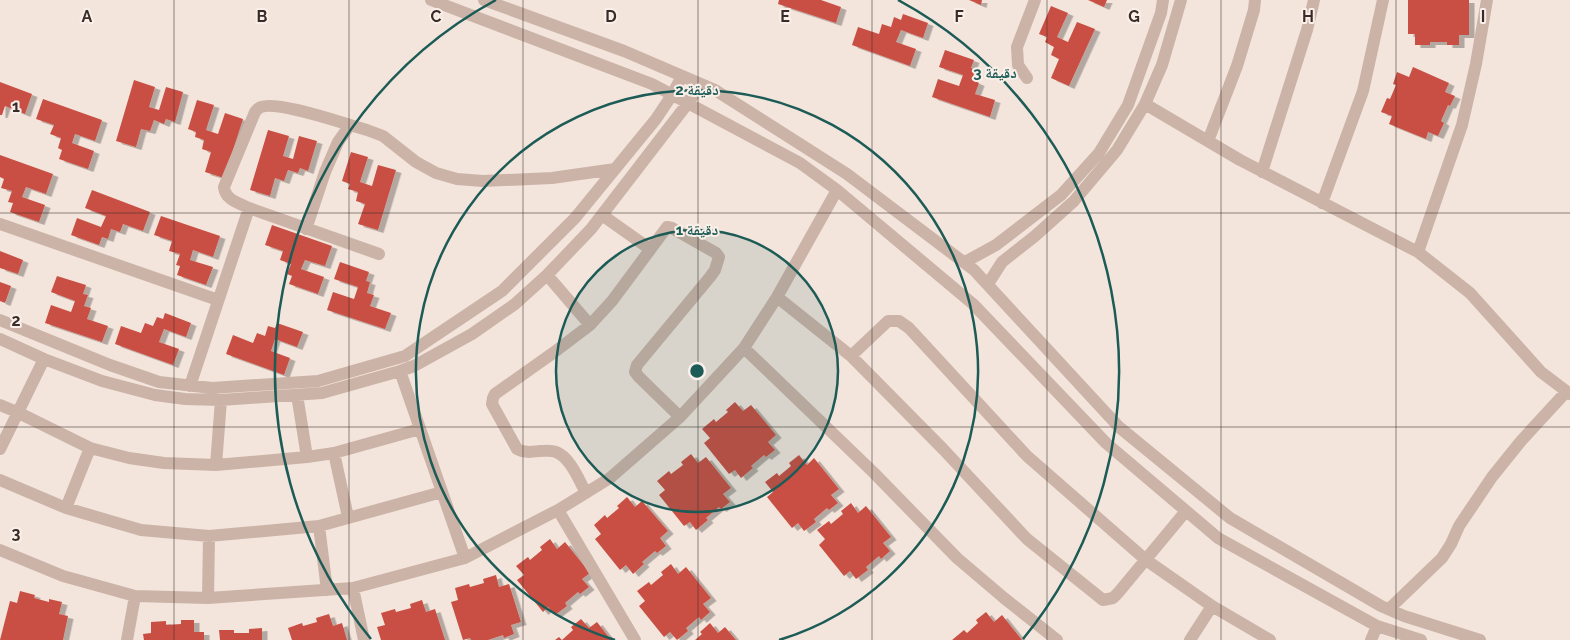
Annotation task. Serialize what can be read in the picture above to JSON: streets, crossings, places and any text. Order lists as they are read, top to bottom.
{
  "grid": {
    "columns": [
      "A",
      "B",
      "C",
      "D",
      "E",
      "F",
      "G",
      "H",
      "I"
    ],
    "rows": ["1", "2", "3"]
  },
  "rings": ["3 دقيقة", "2 دقيقة", "1 دقيقة"]
}
